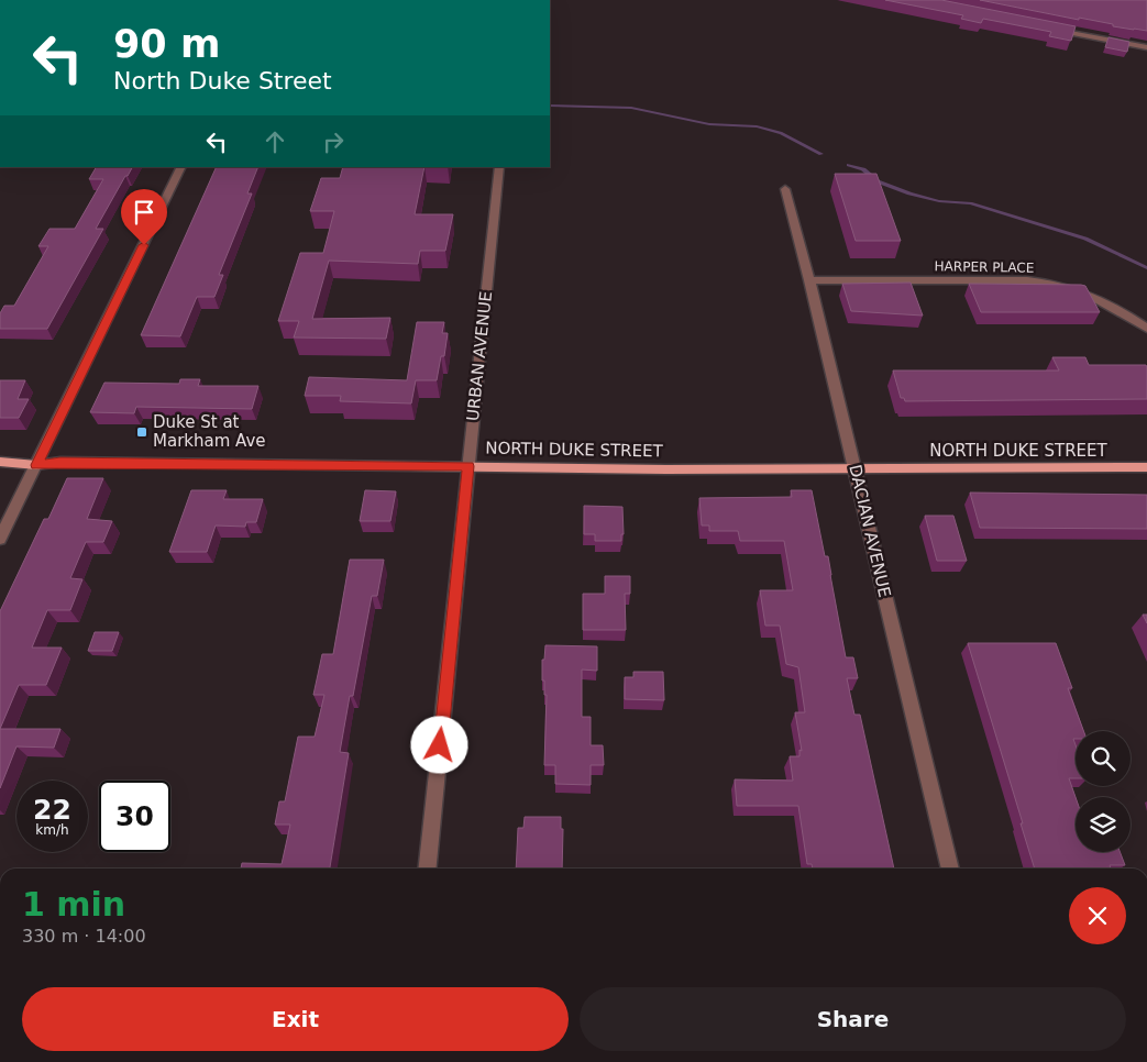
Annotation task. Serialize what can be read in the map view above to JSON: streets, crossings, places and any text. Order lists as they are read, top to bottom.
{
  "streets": {
    "main road": ["NORTH DUKE STREET"],
    "street": ["HARPER PLACE", "URBAN AVENUE", "DACIAN AVENUE"]
  },
  "crossings": [
    ["HARPER PLACE", "DACIAN AVENUE"],
    ["URBAN AVENUE", "NORTH DUKE STREET"],
    ["NORTH DUKE STREET", "DACIAN AVENUE"]
  ],
  "places": {
    "transit": ["Duke St at Markham Ave"]
  },
  "page": {
    "turn": ["90 m", "North Duke Street"],
    "speed": "22 km/h",
    "limit": "30",
    "heading": ["1 min", "330 m · 14:00"],
    "buttons": ["Exit", "Share"]
  }
}
